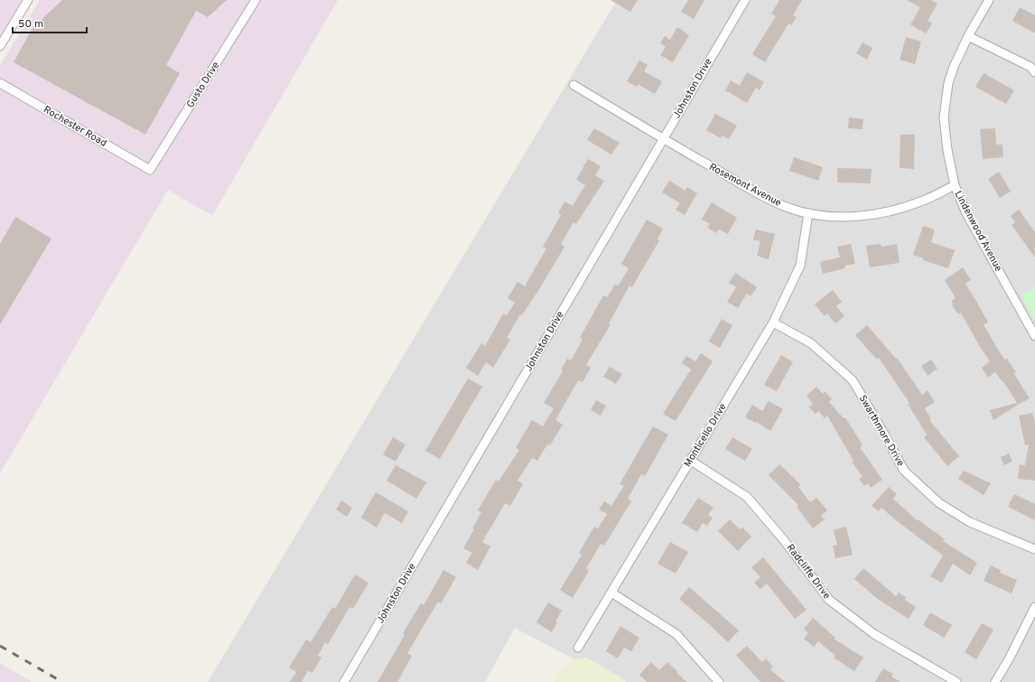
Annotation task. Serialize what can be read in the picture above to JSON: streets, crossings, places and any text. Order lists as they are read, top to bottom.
{
  "streets": {
    "street": [
      "Gusto Drive",
      "Johnston Drive",
      "Rochester Road",
      "Rosemont Avenue",
      "Lindenwood Avenue",
      "Swarthmore Drive",
      "Monticello Drive",
      "Radcliffe Drive"
    ]
  },
  "crossings": [
    ["Gusto Drive", "Rochester Road"],
    ["Johnston Drive", "Rosemont Avenue"],
    ["Rosemont Avenue", "Lindenwood Avenue"],
    ["Rosemont Avenue", "Monticello Drive"],
    ["Swarthmore Drive", "Monticello Drive"],
    ["Monticello Drive", "Radcliffe Drive"]
  ],
  "scale_bar": "50 m"
}
